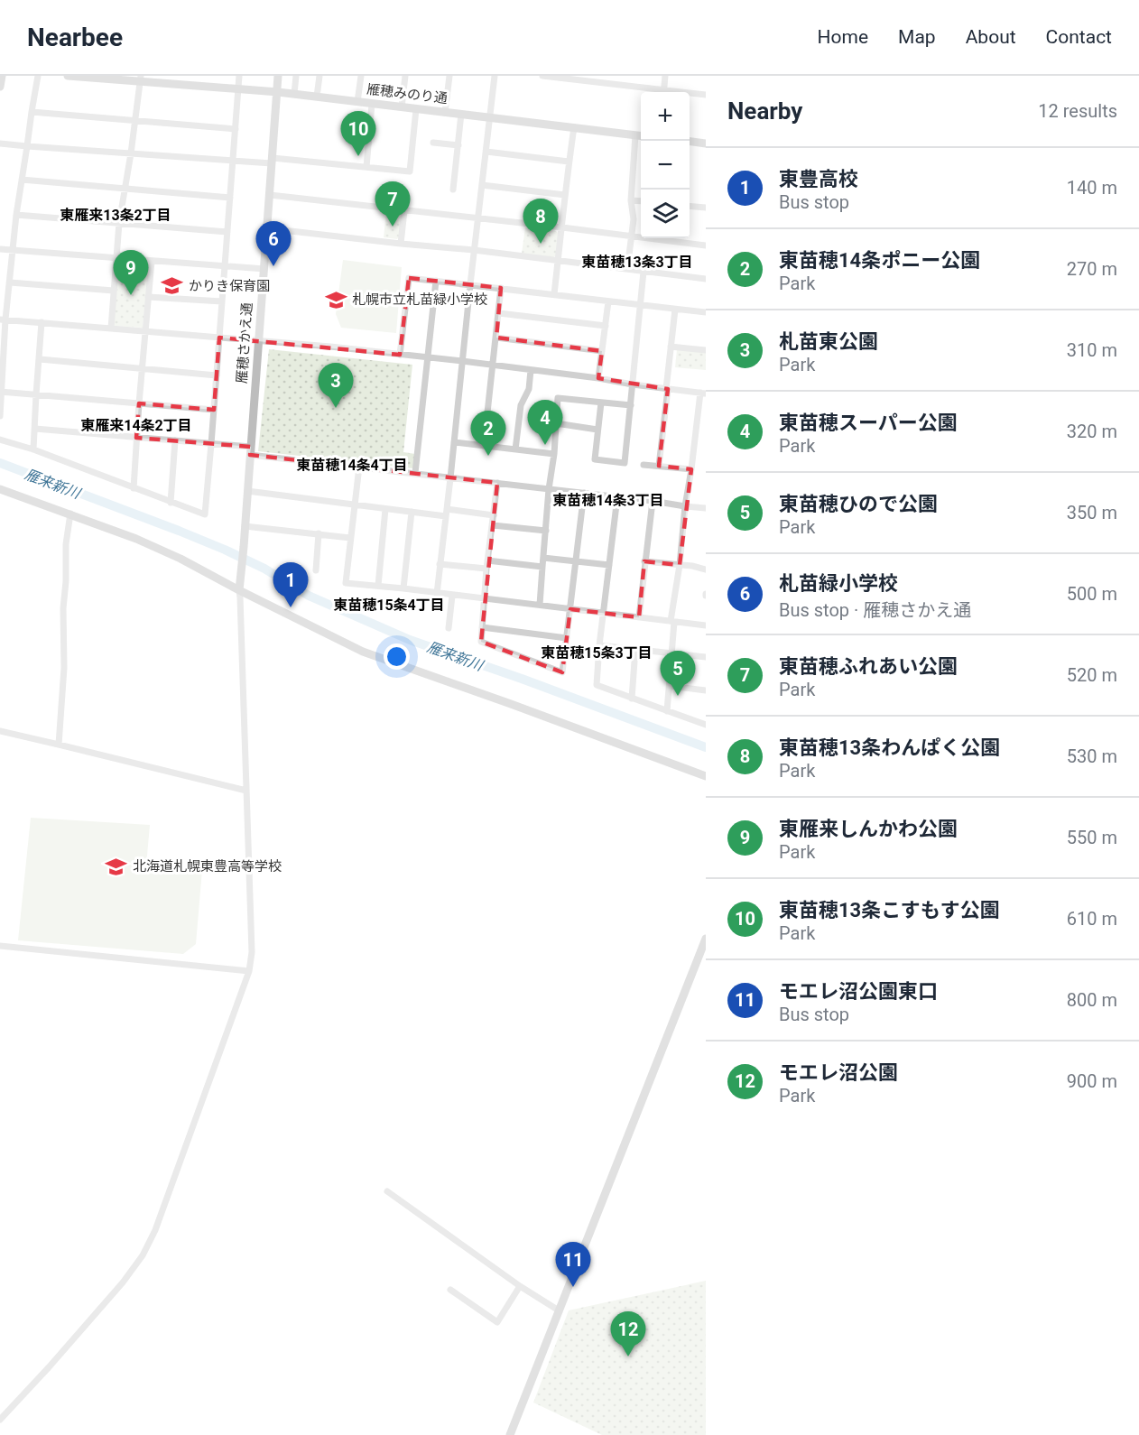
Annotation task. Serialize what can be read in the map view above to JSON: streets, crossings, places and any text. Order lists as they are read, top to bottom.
{
  "streets": {
    "street": ["雁穂みのり通", "雁穂さかえ通"]
  },
  "crossings": [
    ["雁穂みのり通", "雁穂さかえ通"]
  ],
  "districts": [
    "東雁来13条2丁目",
    "東苗穂13条3丁目",
    "東雁来14条2丁目",
    "東苗穂14条4丁目",
    "東苗穂14条3丁目",
    "東苗穂15条4丁目",
    "東苗穂15条3丁目"
  ],
  "water": ["雁来新川"],
  "places": {
    "school or university": ["かりき保育園", "札幌市立札苗緑小学校", "北海道札幌東豊高等学校"]
  },
  "page": {
    "header": "Nearbee",
    "nav": [
      "Home",
      "Map",
      "About",
      "Contact"
    ],
    "heading": ["Nearby", "12 results"],
    "map_buttons": ["+", "−"],
    "pins": [
      "10",
      "7",
      "8",
      "6",
      "9",
      "3",
      "4",
      "2",
      "1",
      "5",
      "11",
      "12"
    ],
    "list": [
      {
        "mark": "1",
        "name": "東豊高校",
        "note": "Bus stop",
        "value": "140 m"
      },
      {
        "mark": "2",
        "name": "東苗穂14条ポニー公園",
        "note": "Park",
        "value": "270 m"
      },
      {
        "mark": "3",
        "name": "札苗東公園",
        "note": "Park",
        "value": "310 m"
      },
      {
        "mark": "4",
        "name": "東苗穂スーパー公園",
        "note": "Park",
        "value": "320 m"
      },
      {
        "mark": "5",
        "name": "東苗穂ひので公園",
        "note": "Park",
        "value": "350 m"
      },
      {
        "mark": "6",
        "name": "札苗緑小学校",
        "note": "Bus stop · 雁穂さかえ通",
        "value": "500 m"
      },
      {
        "mark": "7",
        "name": "東苗穂ふれあい公園",
        "note": "Park",
        "value": "520 m"
      },
      {
        "mark": "8",
        "name": "東苗穂13条わんぱく公園",
        "note": "Park",
        "value": "530 m"
      },
      {
        "mark": "9",
        "name": "東雁来しんかわ公園",
        "note": "Park",
        "value": "550 m"
      },
      {
        "mark": "10",
        "name": "東苗穂13条こすもす公園",
        "note": "Park",
        "value": "610 m"
      },
      {
        "mark": "11",
        "name": "モエレ沼公園東口",
        "note": "Bus stop",
        "value": "800 m"
      },
      {
        "mark": "12",
        "name": "モエレ沼公園",
        "note": "Park",
        "value": "900 m"
      }
    ]
  }
}
